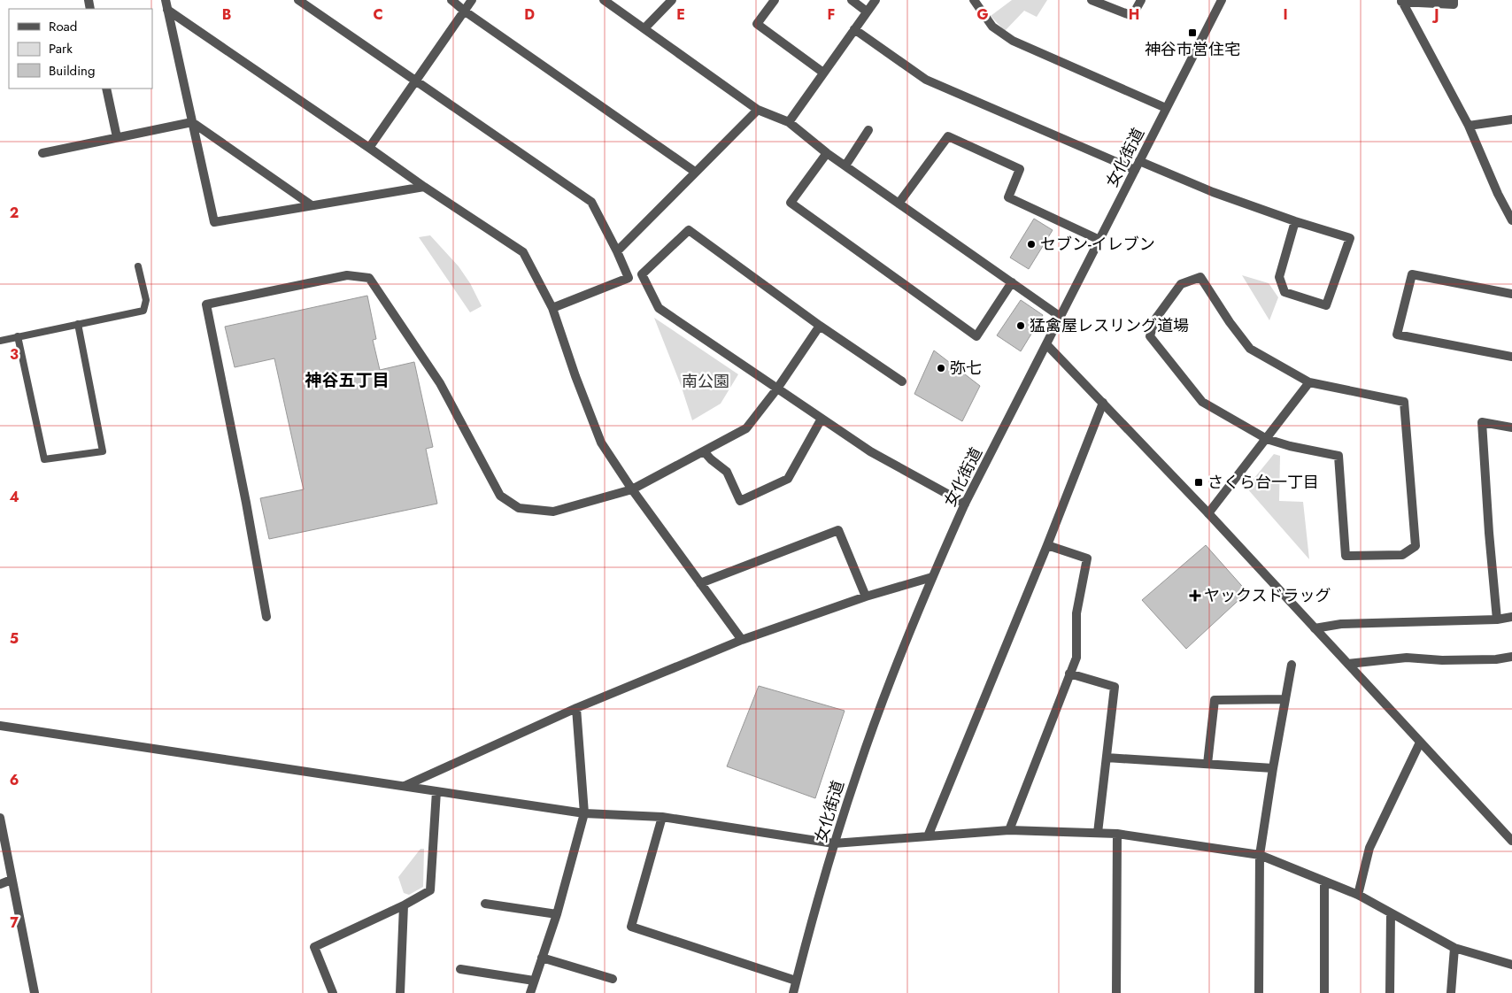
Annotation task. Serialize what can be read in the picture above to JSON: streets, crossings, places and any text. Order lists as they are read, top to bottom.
{
  "streets": {
    "street": ["女化街道"]
  },
  "districts": ["神谷五丁目"],
  "parks": ["南公園"],
  "places": {
    "transit": ["神谷市営住宅", "さくら台一丁目"],
    "other": ["セブン-イレブン", "猛禽屋レスリング道場", "弥七"],
    "health": ["ヤックスドラッグ"]
  },
  "legend": ["Road", "Park", "Building"],
  "grid": {
    "columns": [
      "B",
      "C",
      "D",
      "E",
      "F",
      "G",
      "H",
      "I",
      "J"
    ],
    "rows": [
      "2",
      "3",
      "4",
      "5",
      "6",
      "7"
    ]
  }
}
